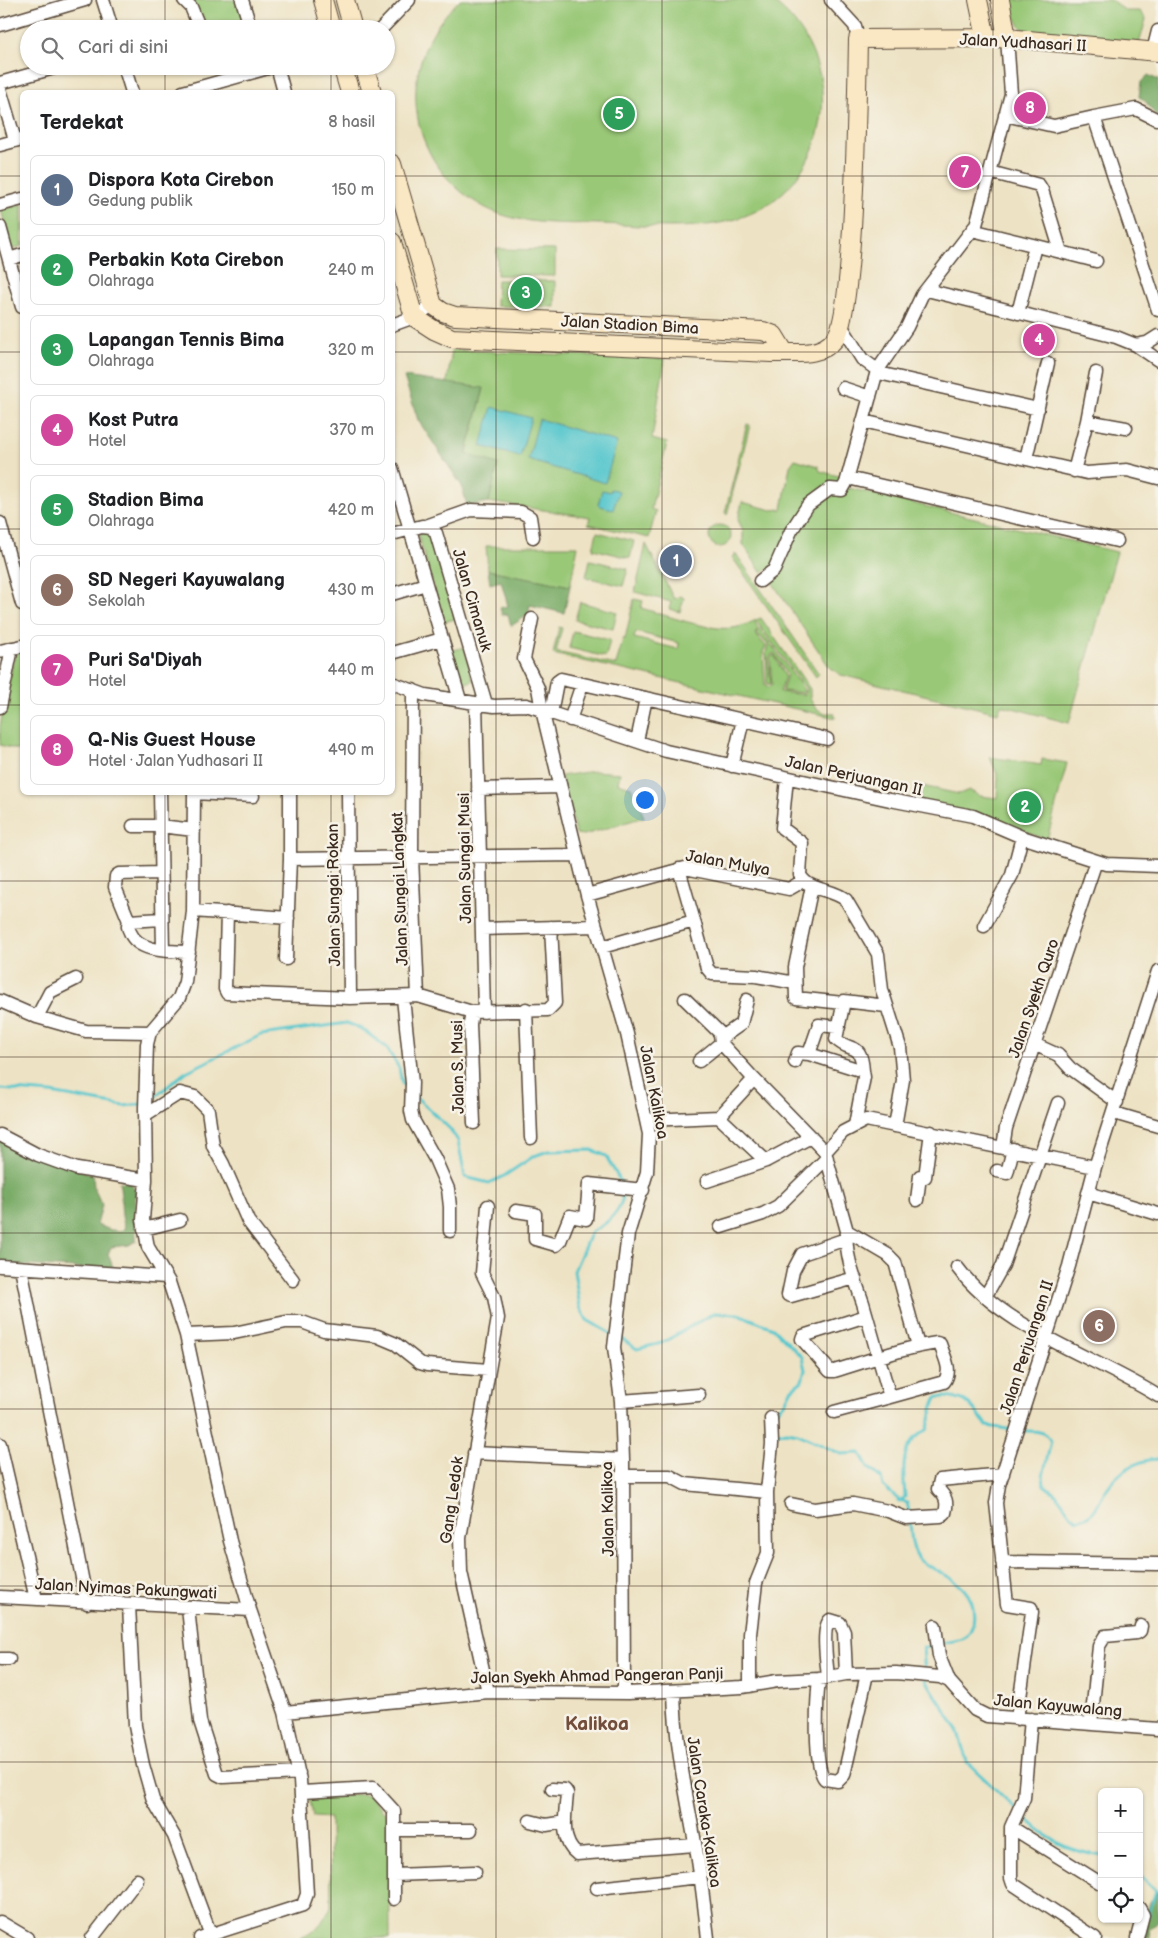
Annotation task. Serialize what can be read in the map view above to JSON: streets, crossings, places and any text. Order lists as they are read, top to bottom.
{
  "streets": {
    "street": [
      "Jalan Yudhasari II",
      "Jalan Stadion Bima",
      "Jalan Cimanuk",
      "Jalan Perjuangan II",
      "Jalan Sungai Musi",
      "Jalan Mulya",
      "Jalan Sungai Langkat",
      "Jalan Sungai Rokan",
      "Jalan Syekh Quro",
      "Jalan S. Musi",
      "Jalan Kalikoa",
      "Gang Ledok",
      "Jalan Nyimas Pakungwati",
      "Jalan Syekh Ahmad Pangeran Panji",
      "Jalan Kayuwalang",
      "Jalan Caraka-Kalikoa"
    ]
  },
  "crossings": [
    ["Jalan Cimanuk", "Jalan Sungai Musi"],
    ["Jalan Perjuangan II", "Jalan Syekh Quro"],
    ["Jalan Perjuangan II", "Jalan Kalikoa"],
    ["Jalan Perjuangan II", "Jalan Kayuwalang"],
    ["Jalan Sungai Musi", "Jalan S. Musi"],
    ["Jalan Mulya", "Jalan Kalikoa"],
    ["Jalan Kalikoa", "Jalan Syekh Ahmad Pangeran Panji"],
    ["Gang Ledok", "Jalan Syekh Ahmad Pangeran Panji"],
    ["Jalan Syekh Ahmad Pangeran Panji", "Jalan Kayuwalang"],
    ["Jalan Syekh Ahmad Pangeran Panji", "Jalan Caraka-Kalikoa"]
  ],
  "districts": ["Kalikoa"],
  "page": {
    "search": "Cari di sini",
    "pins": [
      "8",
      "5",
      "7",
      "3",
      "4",
      "1",
      "2",
      "6"
    ],
    "heading": ["Terdekat", "8 hasil"],
    "list": [
      {
        "mark": "1",
        "name": "Dispora Kota Cirebon",
        "note": "Gedung publik",
        "value": "150 m"
      },
      {
        "mark": "2",
        "name": "Perbakin Kota Cirebon",
        "note": "Olahraga",
        "value": "240 m"
      },
      {
        "mark": "3",
        "name": "Lapangan Tennis Bima",
        "note": "Olahraga",
        "value": "320 m"
      },
      {
        "mark": "4",
        "name": "Kost Putra",
        "note": "Hotel",
        "value": "370 m"
      },
      {
        "mark": "5",
        "name": "Stadion Bima",
        "note": "Olahraga",
        "value": "420 m"
      },
      {
        "mark": "6",
        "name": "SD Negeri Kayuwalang",
        "note": "Sekolah",
        "value": "430 m"
      },
      {
        "mark": "7",
        "name": "Puri Sa'Diyah",
        "note": "Hotel",
        "value": "440 m"
      },
      {
        "mark": "8",
        "name": "Q-Nis Guest House",
        "note": "Hotel · Jalan Yudhasari II",
        "value": "490 m"
      }
    ],
    "map_buttons": ["+", "−"]
  }
}
